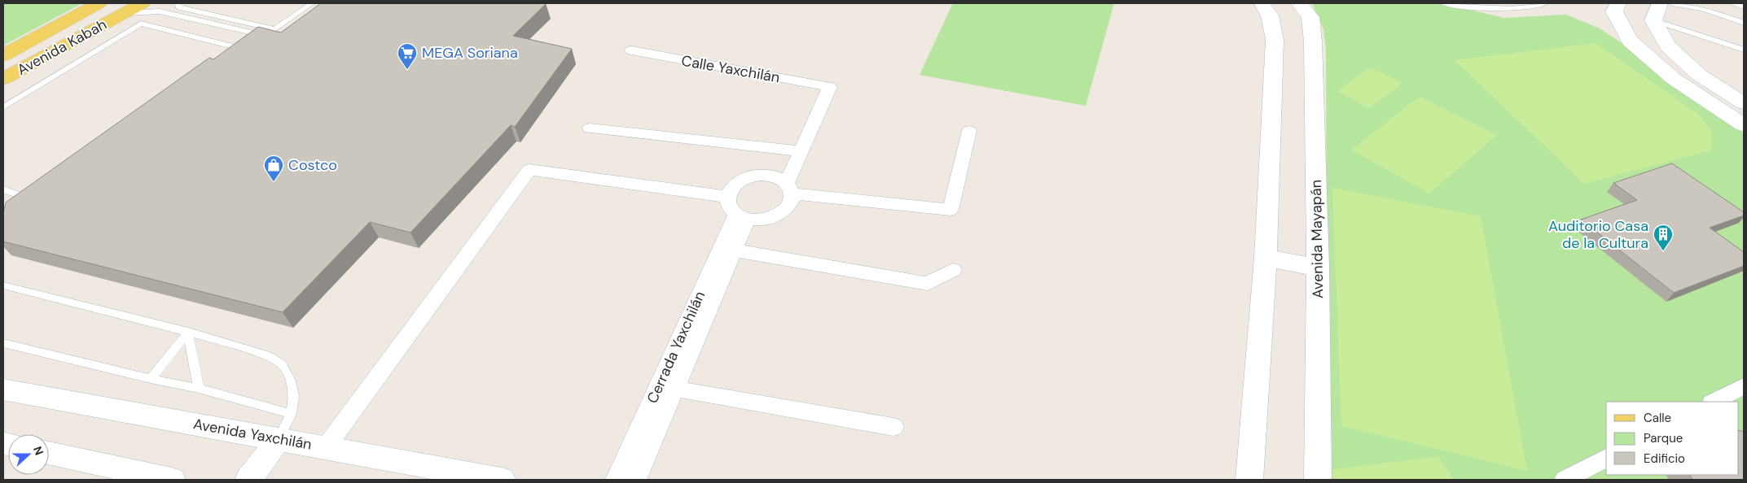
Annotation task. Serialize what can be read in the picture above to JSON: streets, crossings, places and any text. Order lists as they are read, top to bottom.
{
  "streets": {
    "main road": ["Avenida Kabah"],
    "street": [
      "Calle Yaxchilán",
      "Avenida Mayapán",
      "Cerrada Yaxchilán",
      "Avenida Yaxchilán"
    ]
  },
  "places": {
    "supermarket": ["MEGA Soriana"],
    "shop": ["Costco"],
    "building": ["Auditorio Casa de la Cultura"]
  },
  "legend": ["Calle", "Parque", "Edificio"],
  "north": "right"
}
